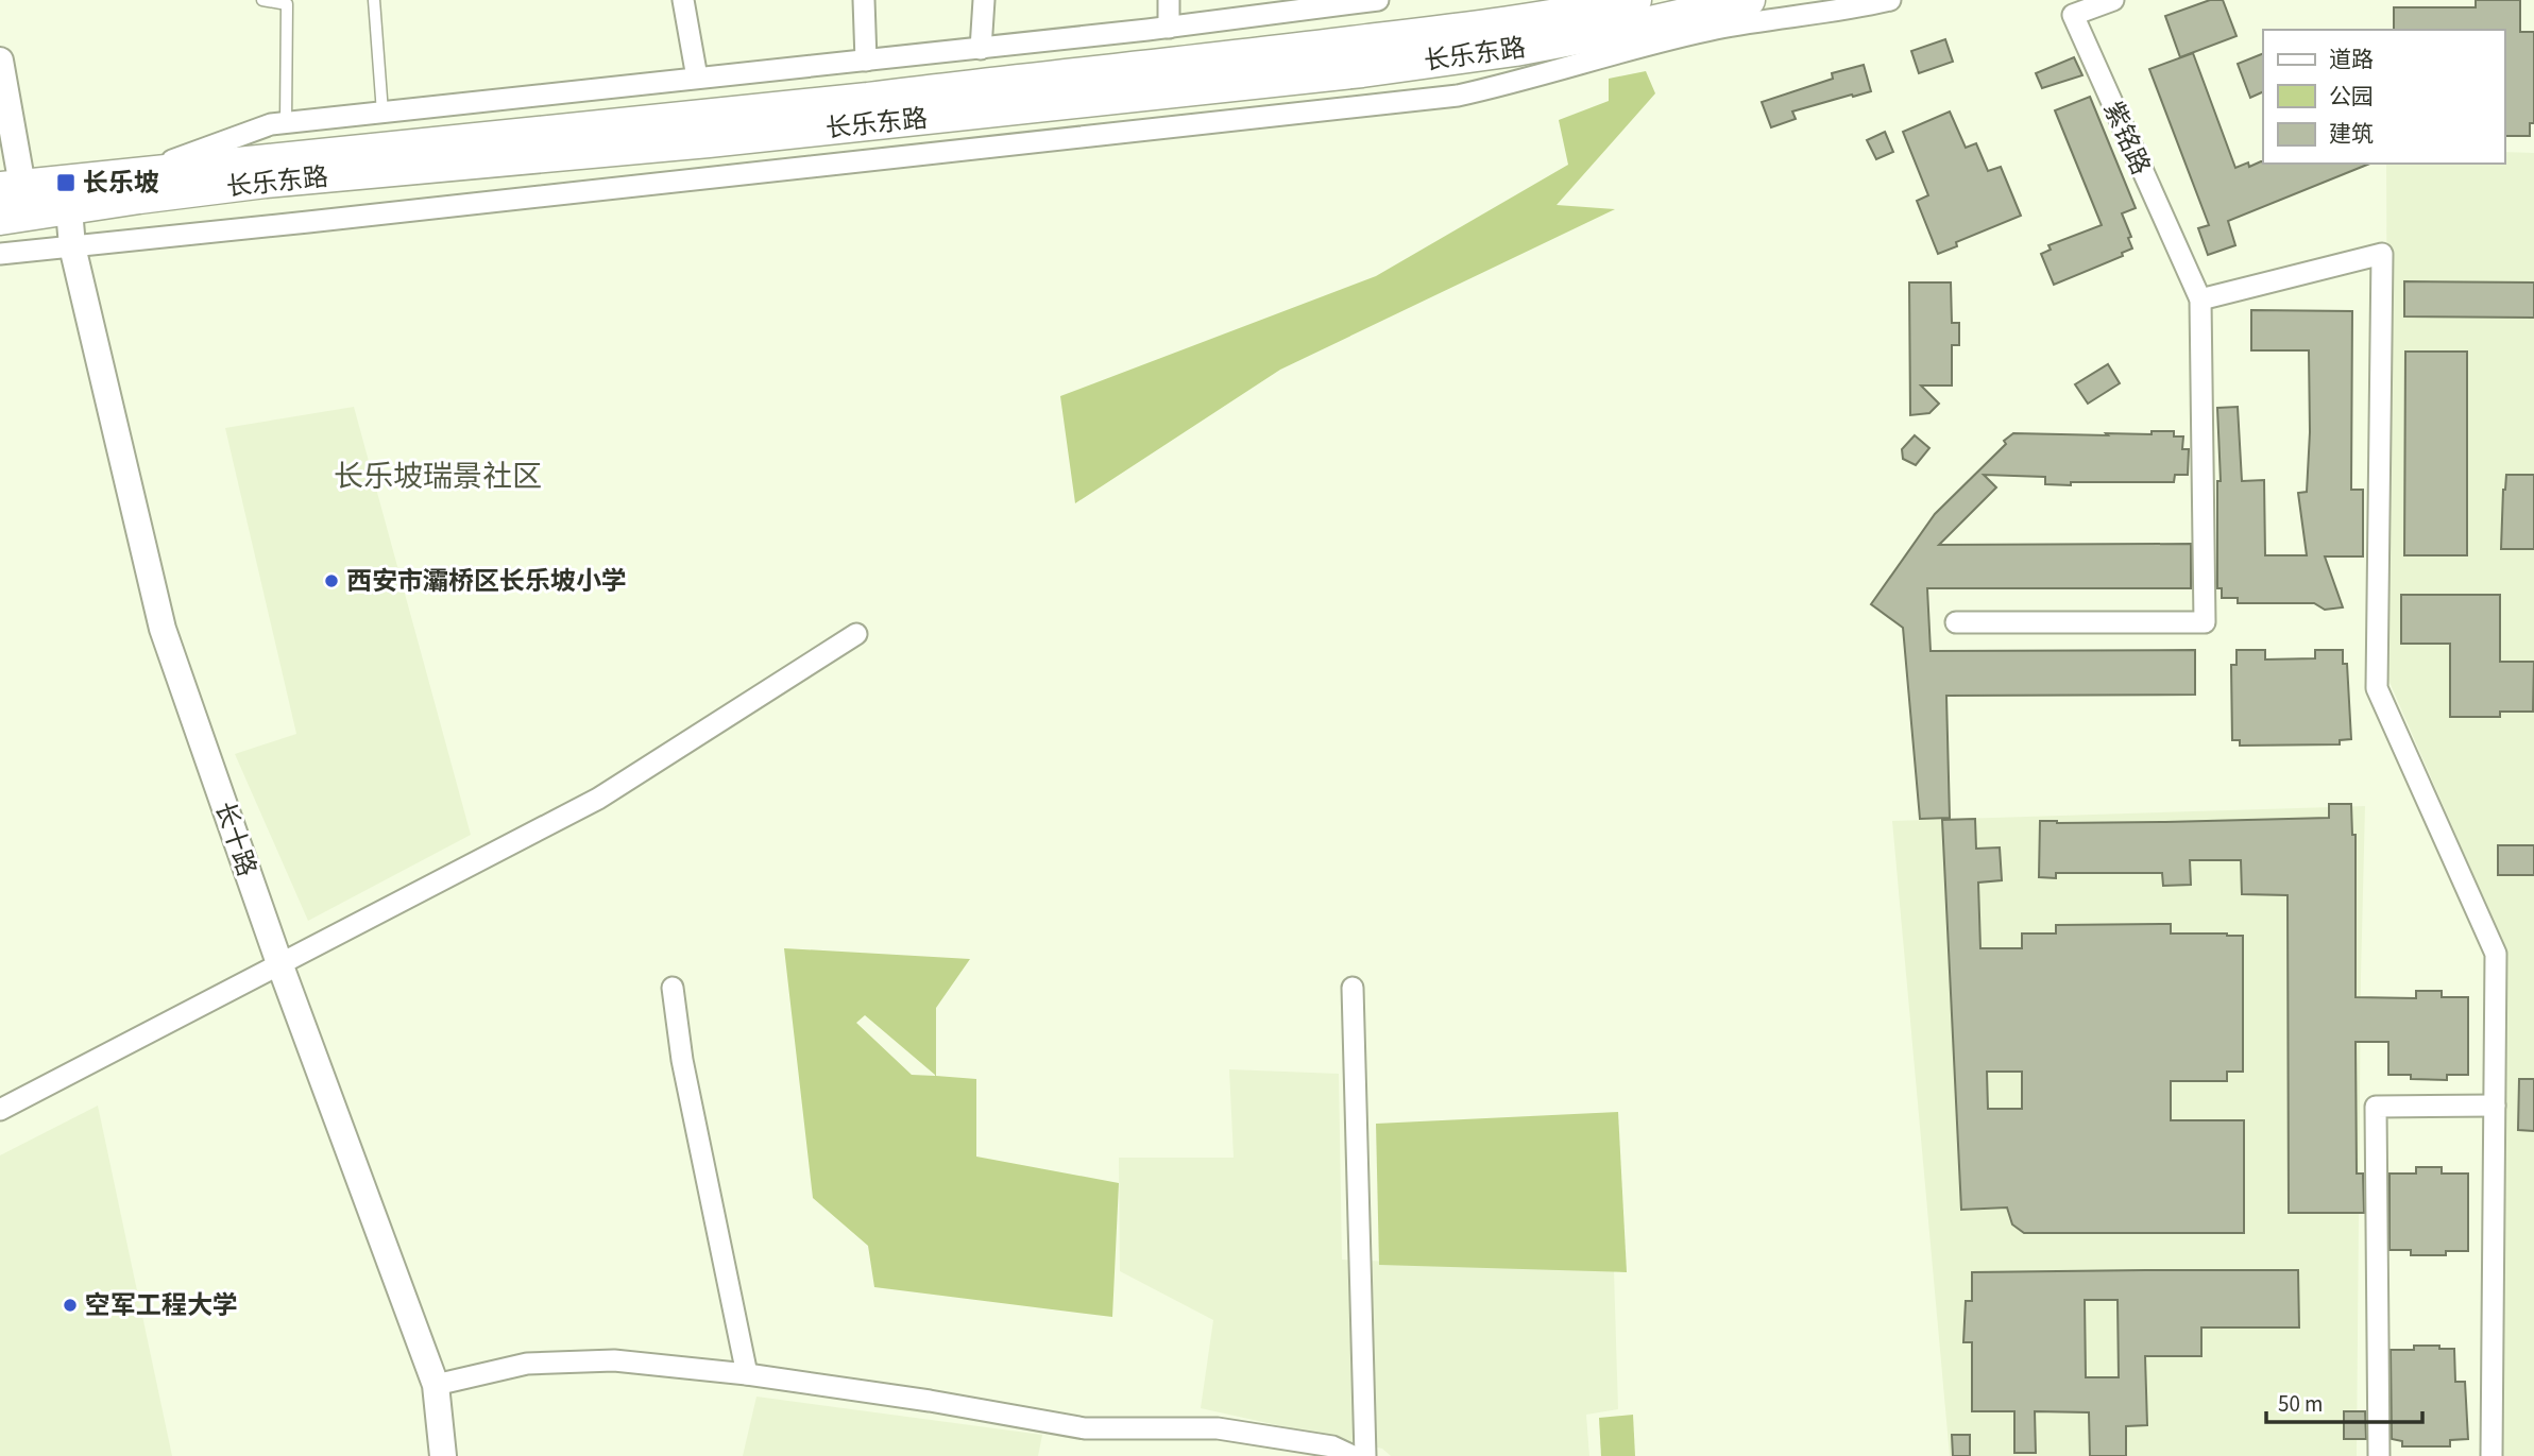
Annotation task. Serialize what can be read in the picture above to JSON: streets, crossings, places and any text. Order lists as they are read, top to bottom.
{
  "streets": {
    "main road": ["长乐东路"],
    "street": ["紫铭路", "长十路"]
  },
  "crossings": [
    ["长乐东路", "长十路"]
  ],
  "districts": ["长乐坡瑞景社区"],
  "places": {
    "transit": ["长乐坡"],
    "other": ["西安市灞桥区长乐坡小学", "空军工程大学"]
  },
  "legend": ["道路", "公园", "建筑"],
  "scale_bar": "50 m"
}
